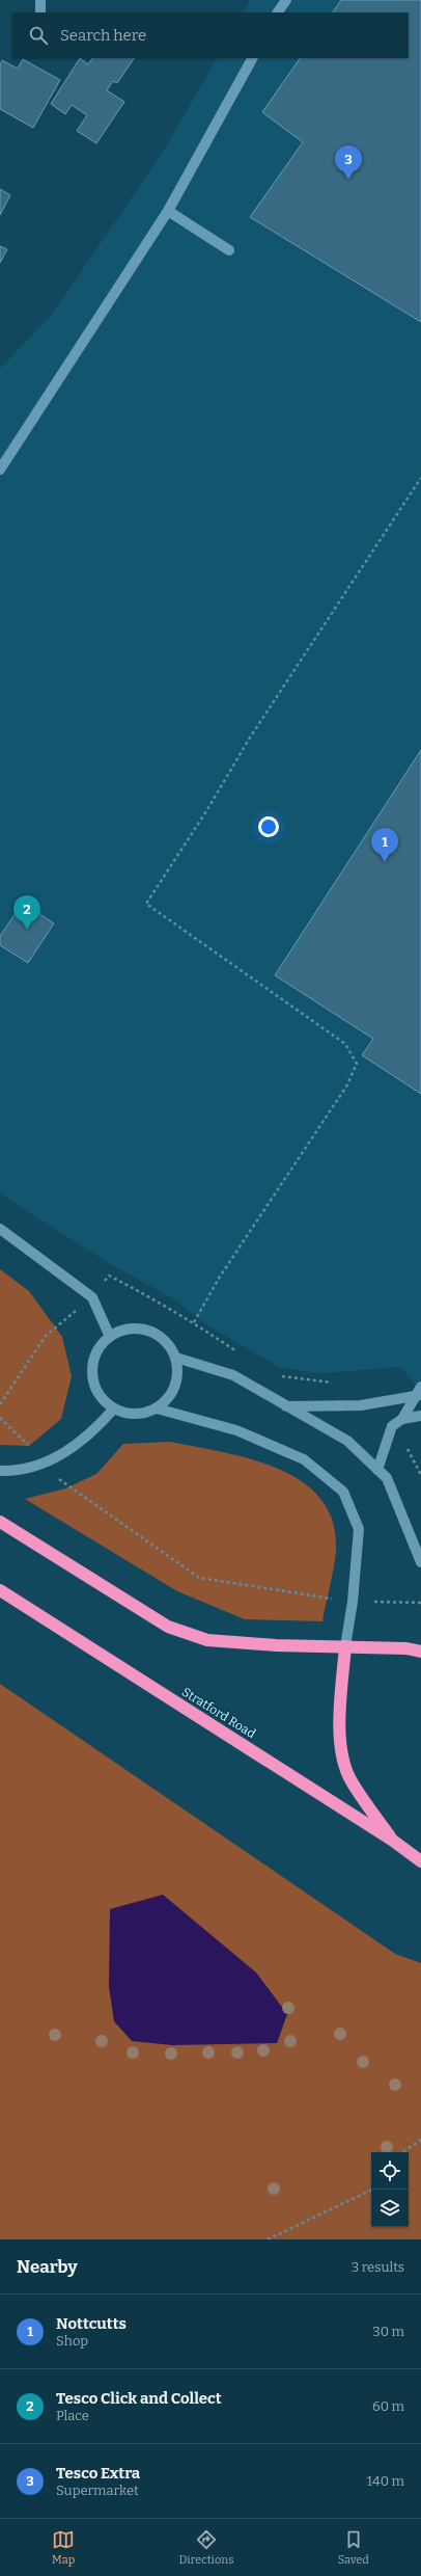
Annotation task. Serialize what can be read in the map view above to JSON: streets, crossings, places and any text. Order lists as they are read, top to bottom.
{
  "streets": {
    "highway": ["Stratford Road"]
  },
  "page": {
    "search": "Search here",
    "pins": ["3", "1", "2"],
    "heading": ["Nearby", "3 results"],
    "list": [
      {
        "mark": "1",
        "name": "Nottcutts",
        "note": "Shop",
        "value": "30 m"
      },
      {
        "mark": "2",
        "name": "Tesco Click and Collect",
        "note": "Place",
        "value": "60 m"
      },
      {
        "mark": "3",
        "name": "Tesco Extra",
        "note": "Supermarket",
        "value": "140 m"
      }
    ],
    "nav": ["Map", "Directions", "Saved"]
  }
}
